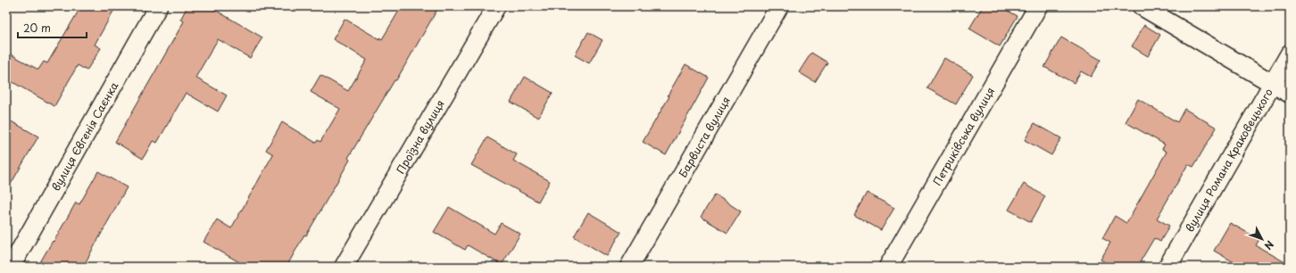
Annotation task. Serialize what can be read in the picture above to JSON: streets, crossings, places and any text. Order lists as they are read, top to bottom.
{
  "streets": {
    "street": [
      "вулиця Євгенія Саєнка",
      "Проїзна вулиця",
      "Барвиста вулиця",
      "Петриківська вулиця",
      "вулиця Романа Краковецького"
    ]
  },
  "scale_bar": "20 m",
  "north": "bottom right"
}
